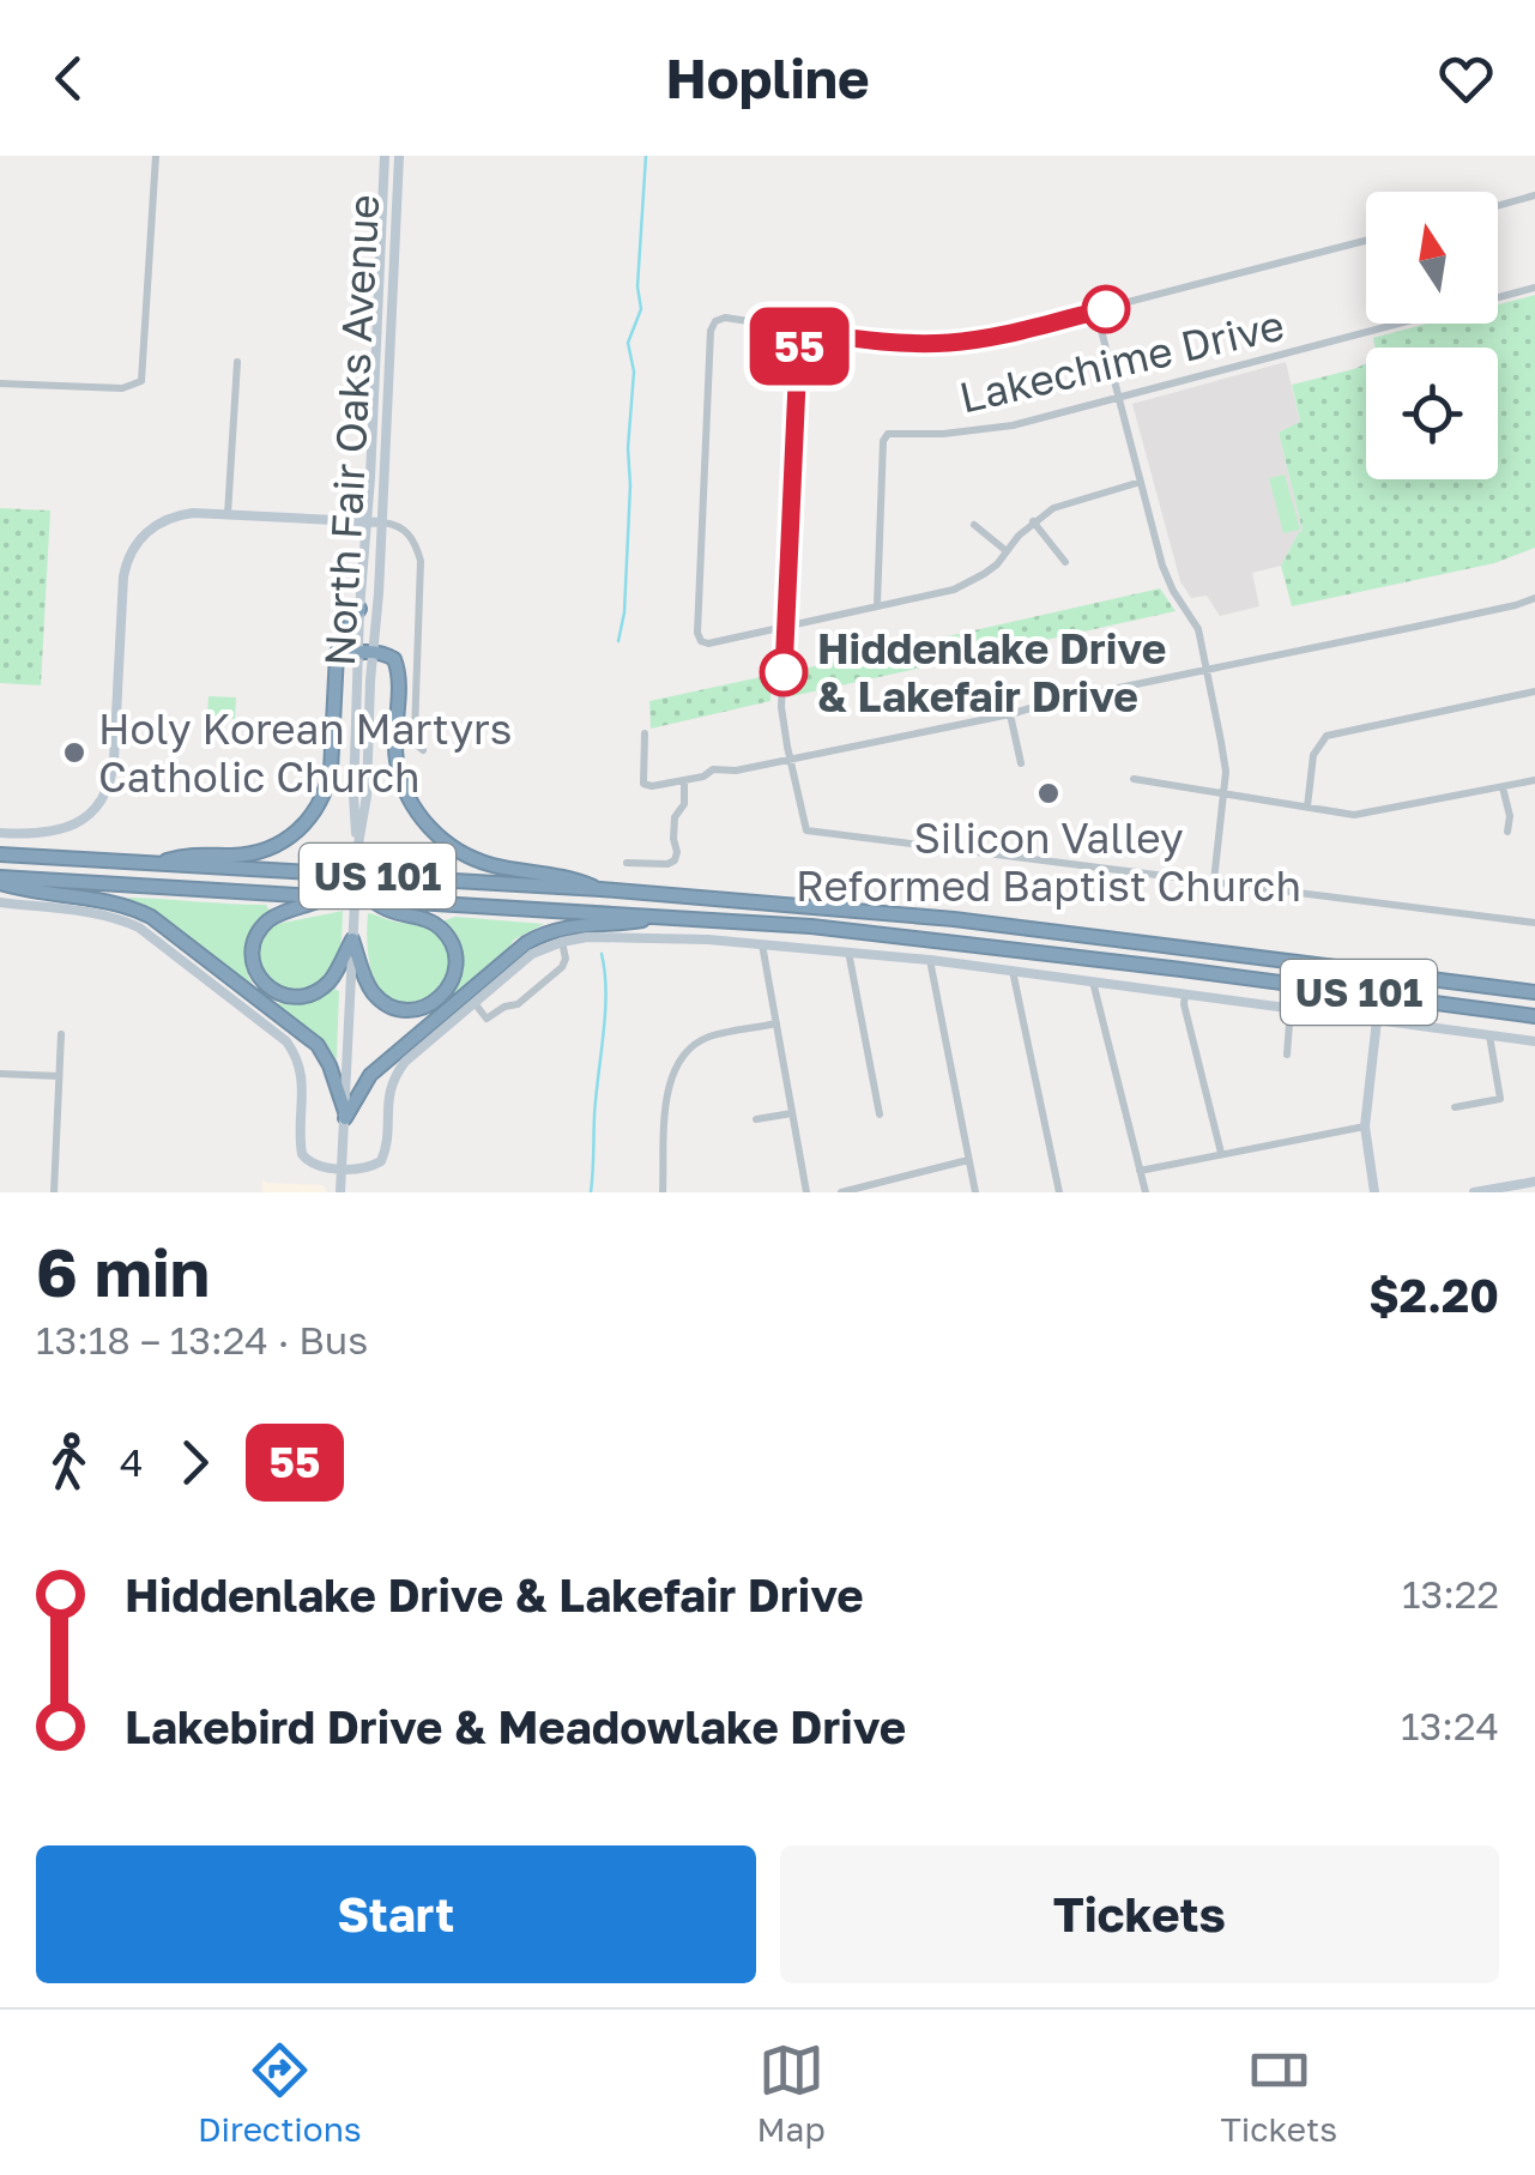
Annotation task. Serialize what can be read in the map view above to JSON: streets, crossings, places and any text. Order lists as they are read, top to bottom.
{
  "streets": {
    "highway": ["US 101"],
    "street": ["Lakechime Drive", "North Fair Oaks Avenue"]
  },
  "places": ["Hiddenlake Drive & Lakefair Drive", "Holy Korean Martyrs Catholic Church", "Silicon Valley Reformed Baptist Church"],
  "lines": ["bus line 55"],
  "north": "top",
  "page": {
    "header": "Hopline",
    "on_map": "55",
    "heading": ["6 min", "13:18 – 13:24 · Bus", "$2.20"],
    "legs": ["4", "55"],
    "list": [
      {
        "name": "Hiddenlake Drive & Lakefair Drive",
        "value": "13:22"
      },
      {
        "name": "Lakebird Drive & Meadowlake Drive",
        "value": "13:24"
      }
    ],
    "buttons": ["Start", "Tickets"],
    "tabs": ["Directions", "Map", "Tickets"]
  }
}
